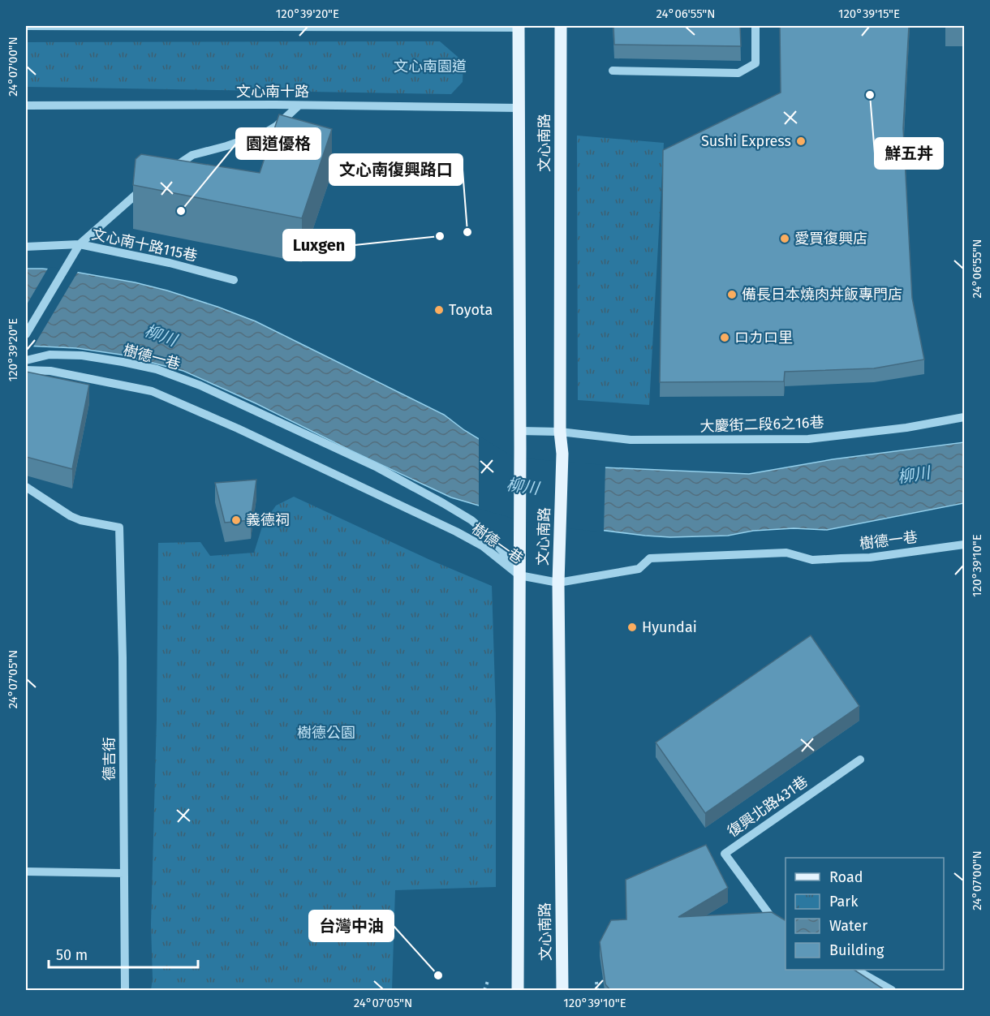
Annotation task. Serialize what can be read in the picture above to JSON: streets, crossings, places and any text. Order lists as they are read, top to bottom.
{
  "streets": {
    "main road": ["文心南路"],
    "street": [
      "文心南十路",
      "文心南十路115巷",
      "樹德一巷",
      "大慶街二段6之16巷",
      "德吉街",
      "復興北路431巷"
    ]
  },
  "crossings": [
    ["文心南十路", "文心南路"],
    ["文心南路", "樹德一巷"],
    ["文心南路", "大慶街二段6之16巷"]
  ],
  "water": ["柳川"],
  "parks": ["文心南園道", "樹德公園"],
  "places": [
    "鮮五丼",
    "Sushi Express",
    "園道優格",
    "文心南復興路口",
    "Luxgen",
    "愛買復興店",
    "備長日本燒肉丼飯專門店",
    "Toyota",
    "ロカロ里",
    "義德祠",
    "Hyundai",
    "台灣中油"
  ],
  "legend": [
    "Road",
    "Park",
    "Water",
    "Building"
  ],
  "scale_bar": "50 m",
  "coordinates": [
    "120°39'20\"E",
    "24°06'55\"N",
    "120°39'15\"E",
    "24°07'00\"N",
    "120°39'10\"E",
    "24°07'05\"N"
  ]
}
